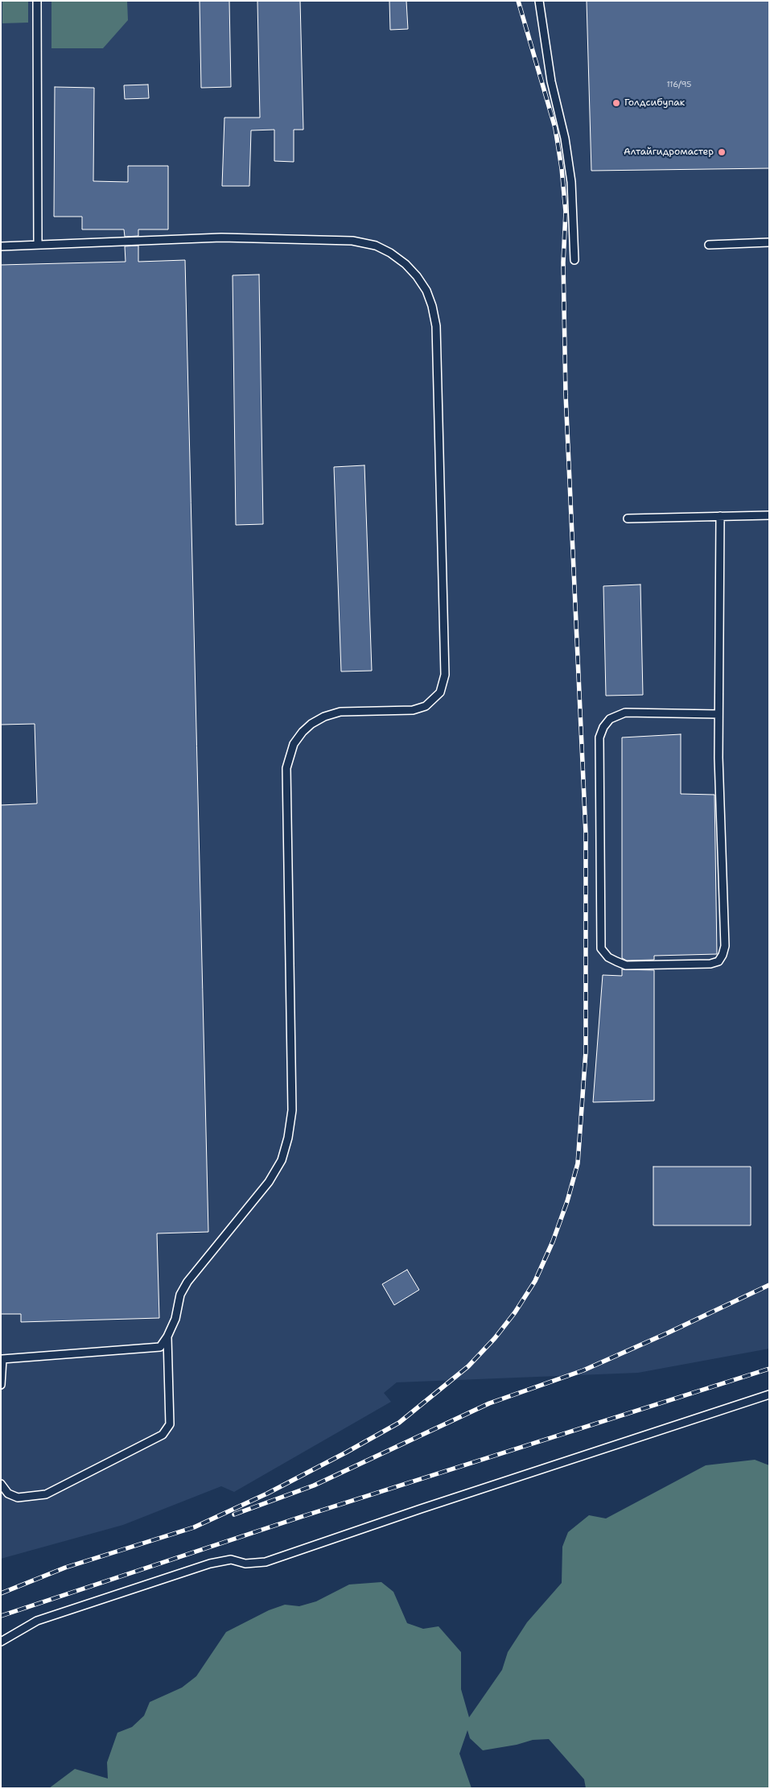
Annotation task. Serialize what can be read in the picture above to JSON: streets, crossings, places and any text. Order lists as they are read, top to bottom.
{
  "places": ["Голдcибупак", "Алтайгидромастер"],
  "house_numbers": ["116/95"]
}
